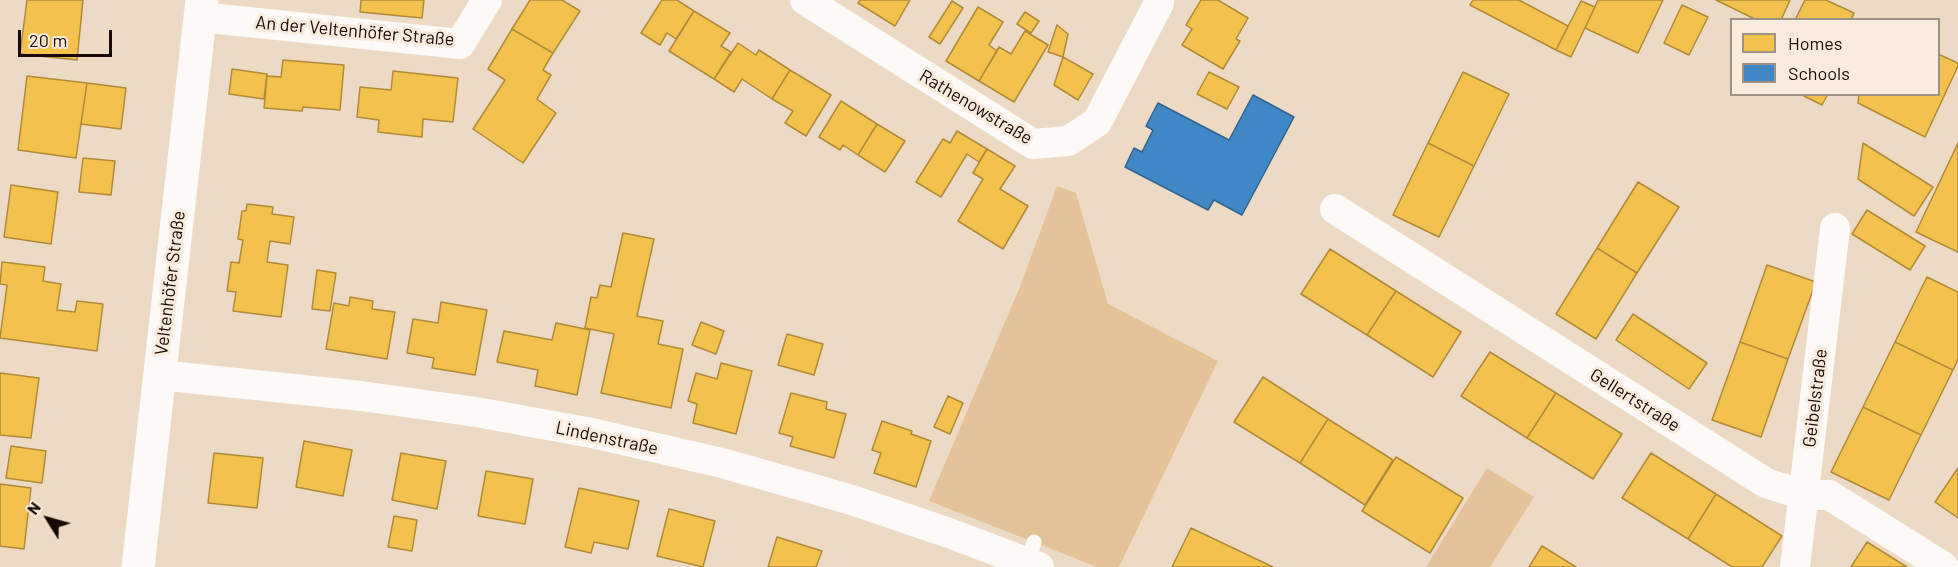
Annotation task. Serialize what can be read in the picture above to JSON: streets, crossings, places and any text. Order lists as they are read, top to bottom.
{
  "streets": {
    "street": [
      "An der Veltenhöfer Straße",
      "Rathenowstraße",
      "Veltenhöfer Straße",
      "Geibelstraße",
      "Gellertstraße",
      "Lindenstraße"
    ]
  },
  "crossings": [
    ["An der Veltenhöfer Straße", "Veltenhöfer Straße"],
    ["Veltenhöfer Straße", "Lindenstraße"],
    ["Geibelstraße", "Gellertstraße"]
  ],
  "legend": ["Homes", "Schools"],
  "scale_bar": "20 m",
  "north": "top left"
}
